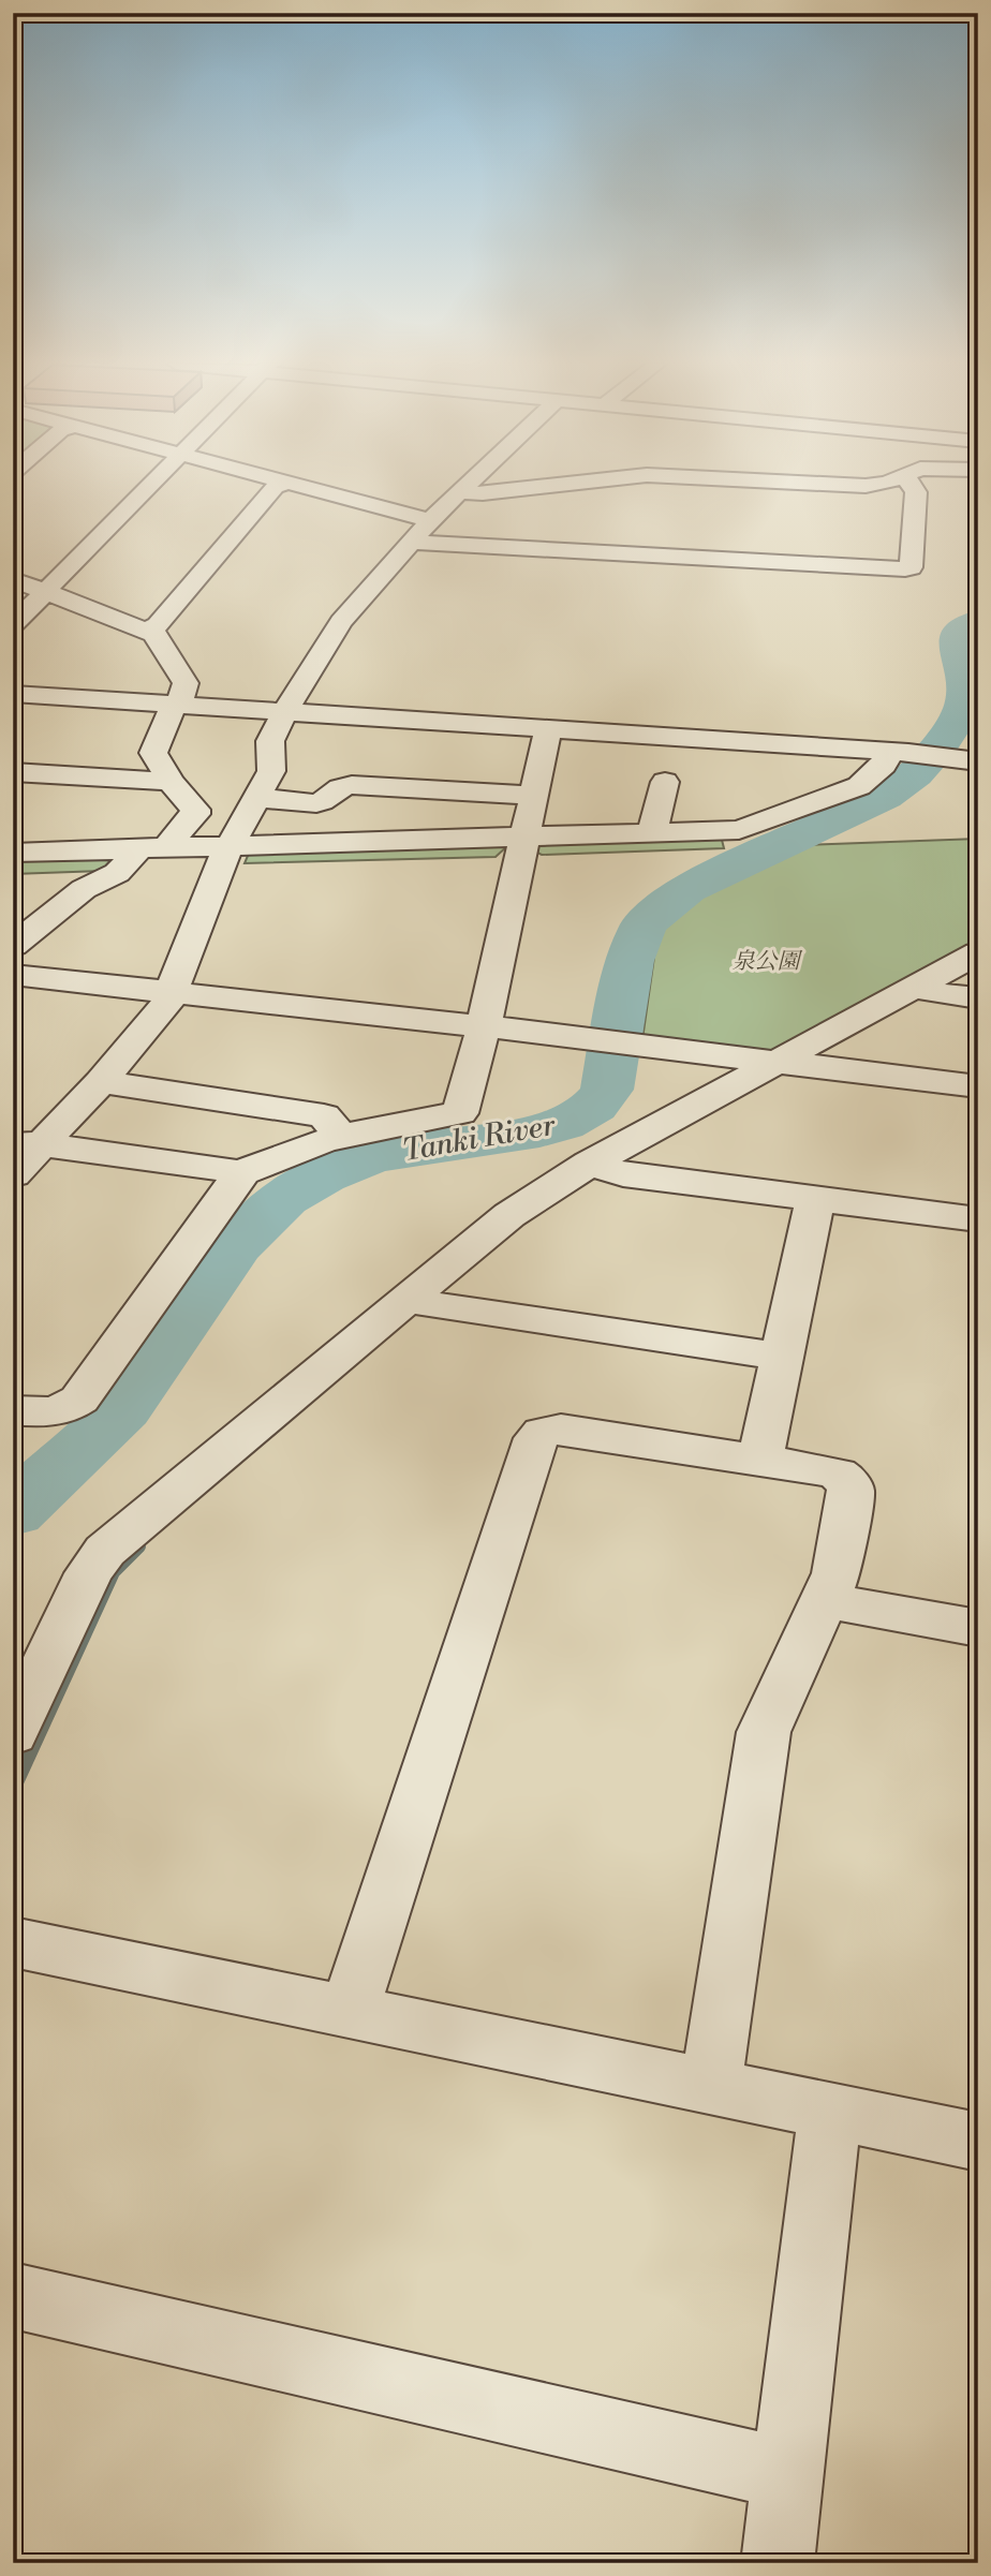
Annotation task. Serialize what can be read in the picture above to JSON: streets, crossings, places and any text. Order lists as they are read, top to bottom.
{
  "water": ["Tanki River"],
  "parks": ["泉公園"]
}
